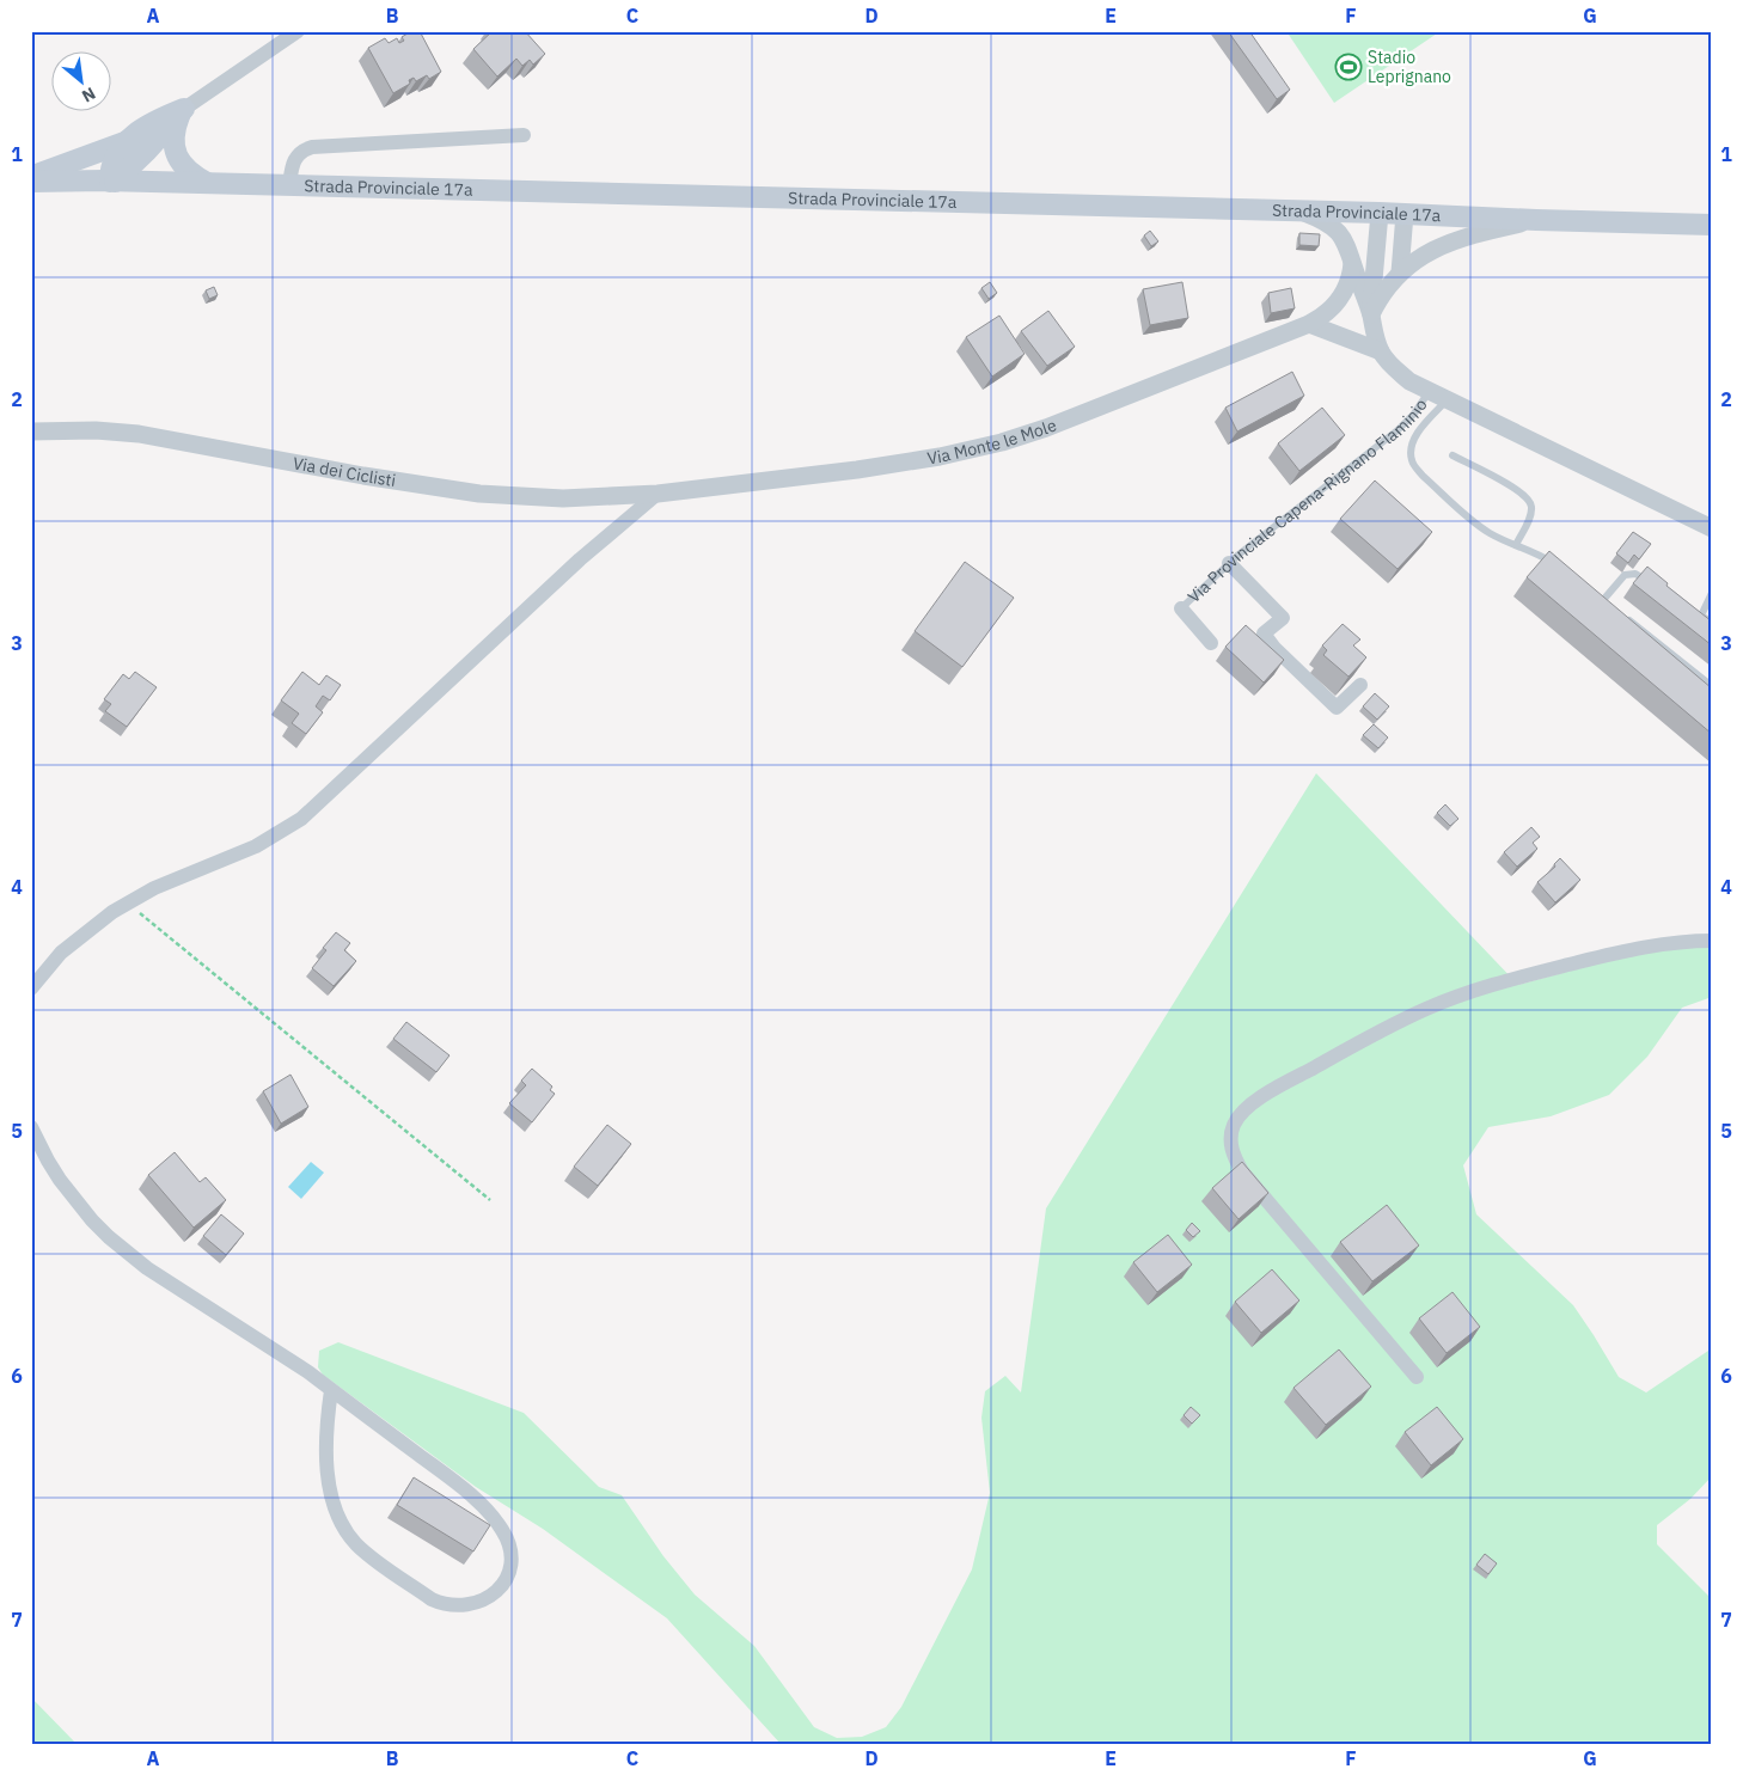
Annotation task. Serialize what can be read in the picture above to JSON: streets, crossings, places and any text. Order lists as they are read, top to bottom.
{
  "streets": {
    "main road": ["Strada Provinciale 17a"],
    "street": ["Via Monte le Mole", "Via dei Ciclisti", "Via Provinciale Capena-Rignano Flaminio"]
  },
  "crossings": [
    ["Via Monte le Mole", "Via dei Ciclisti"]
  ],
  "places": {
    "sports": ["Stadio Leprignano"]
  },
  "north": "bottom right",
  "grid": {
    "columns": [
      "A",
      "B",
      "C",
      "D",
      "E",
      "F",
      "G"
    ],
    "rows": [
      "1",
      "2",
      "3",
      "4",
      "5",
      "6",
      "7"
    ]
  }
}
